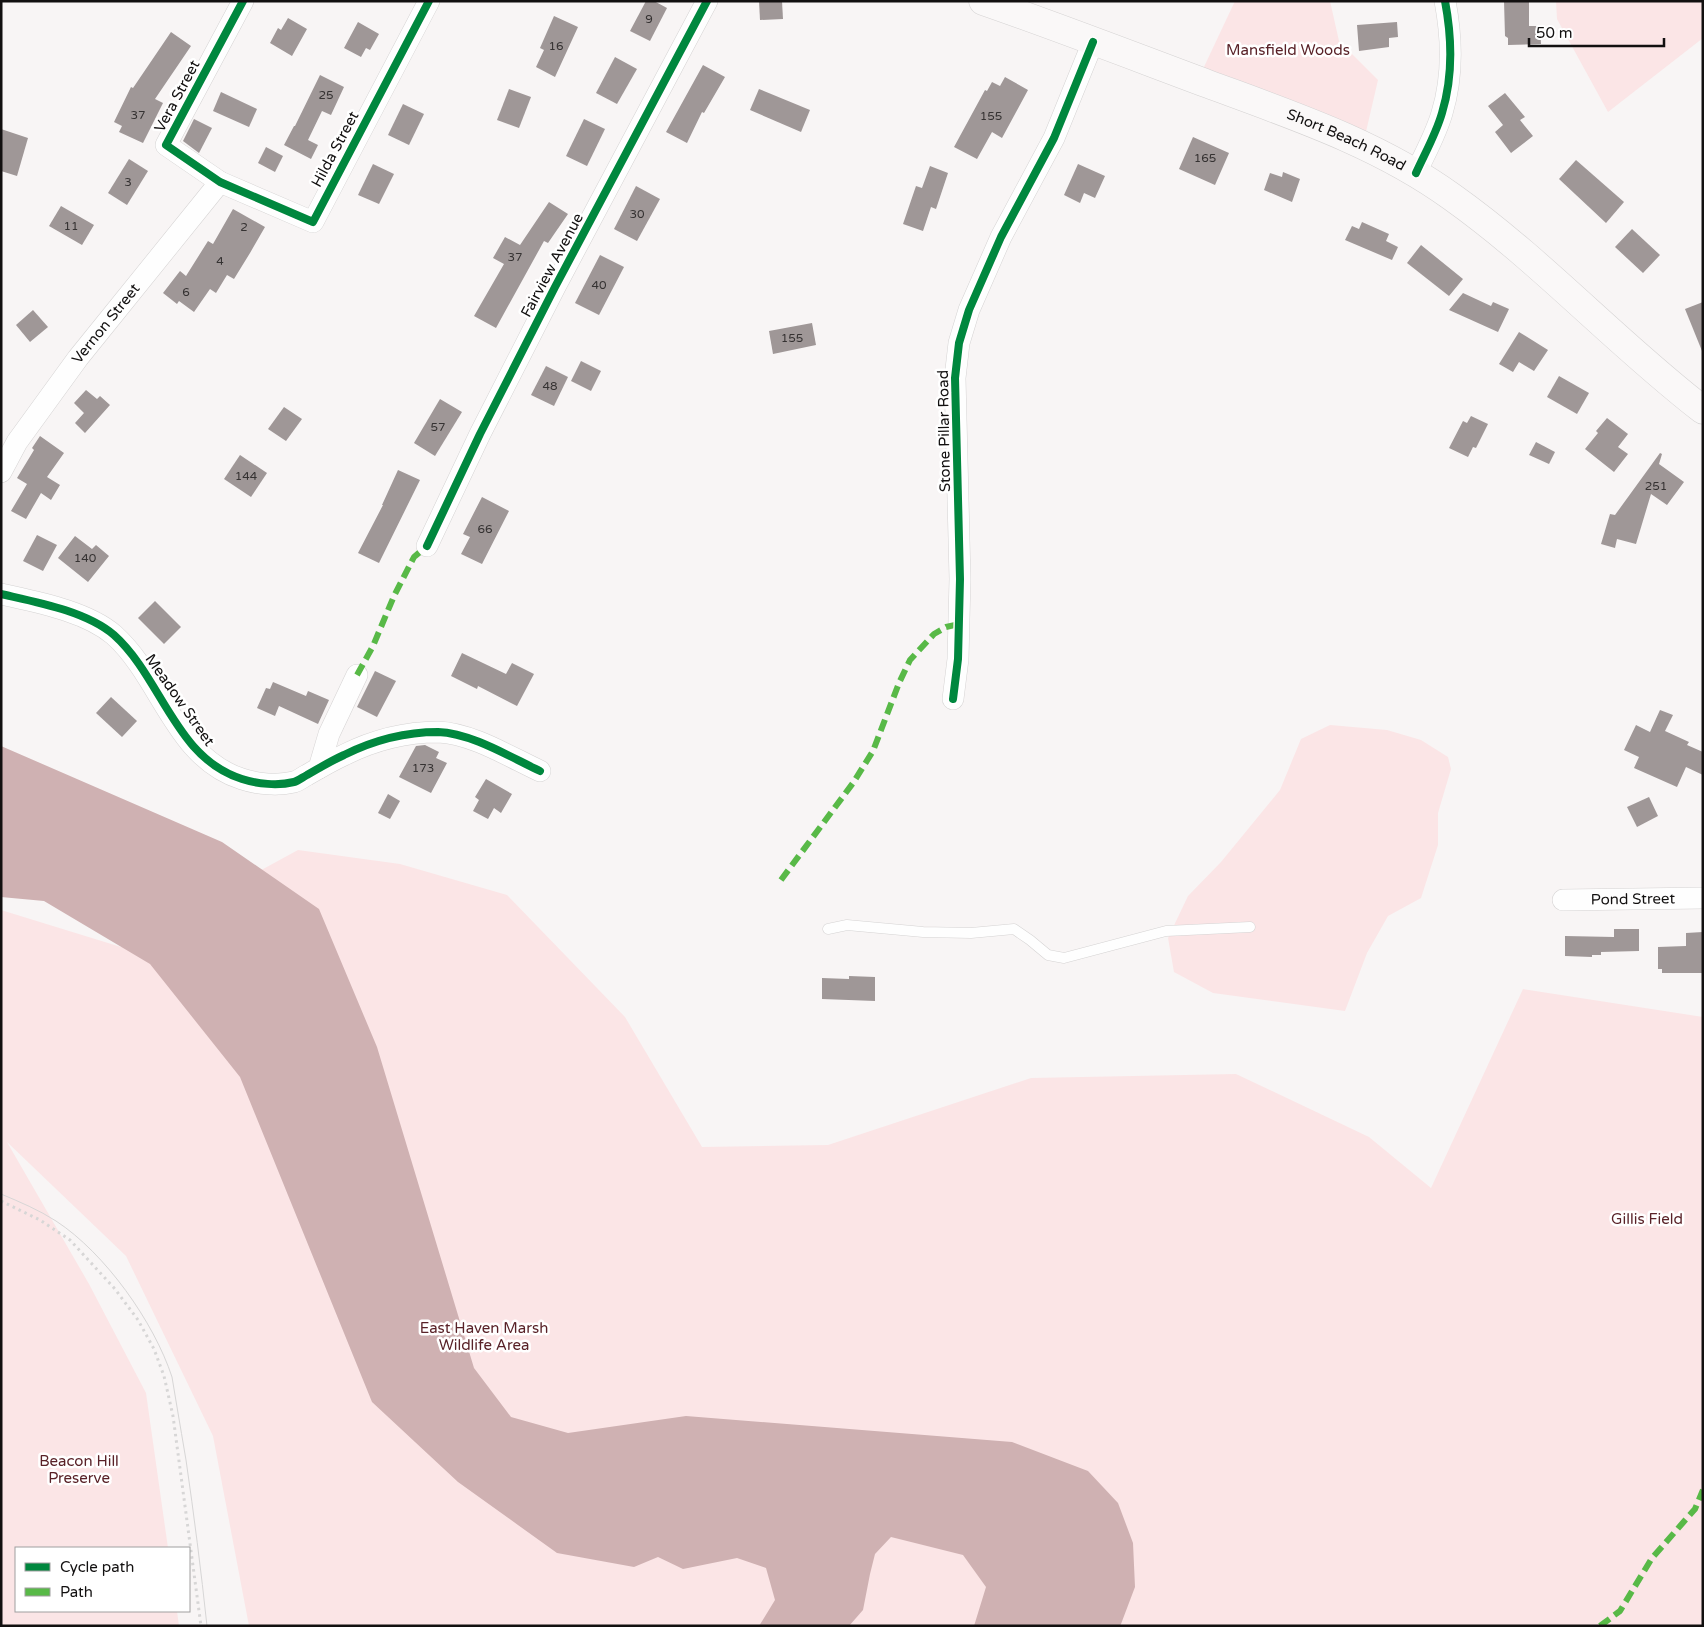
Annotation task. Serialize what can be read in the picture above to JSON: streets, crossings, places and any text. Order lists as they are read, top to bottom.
{
  "streets": {
    "main road": ["Short Beach Road"],
    "street": [
      "Vera Street",
      "Hilda Street",
      "Fairview Avenue",
      "Vernon Street",
      "Stone Pillar Road",
      "Meadow Street",
      "Pond Street"
    ]
  },
  "crossings": [
    ["Vera Street", "Hilda Street"],
    ["Vera Street", "Vernon Street"],
    ["Short Beach Road", "Stone Pillar Road"],
    ["Hilda Street", "Vernon Street"]
  ],
  "parks": [
    "Mansfield Woods",
    "Gillis Field",
    "East Haven Marsh Wildlife Area",
    "Beacon Hill Preserve"
  ],
  "house_numbers": [
    "9",
    "16",
    "25",
    "37",
    "155",
    "165",
    "3",
    "30",
    "11",
    "2",
    "37",
    "4",
    "40",
    "6",
    "155",
    "48",
    "57",
    "144",
    "251",
    "66",
    "140",
    "173"
  ],
  "legend": ["Cycle path", "Path"],
  "scale_bar": "50 m"
}
